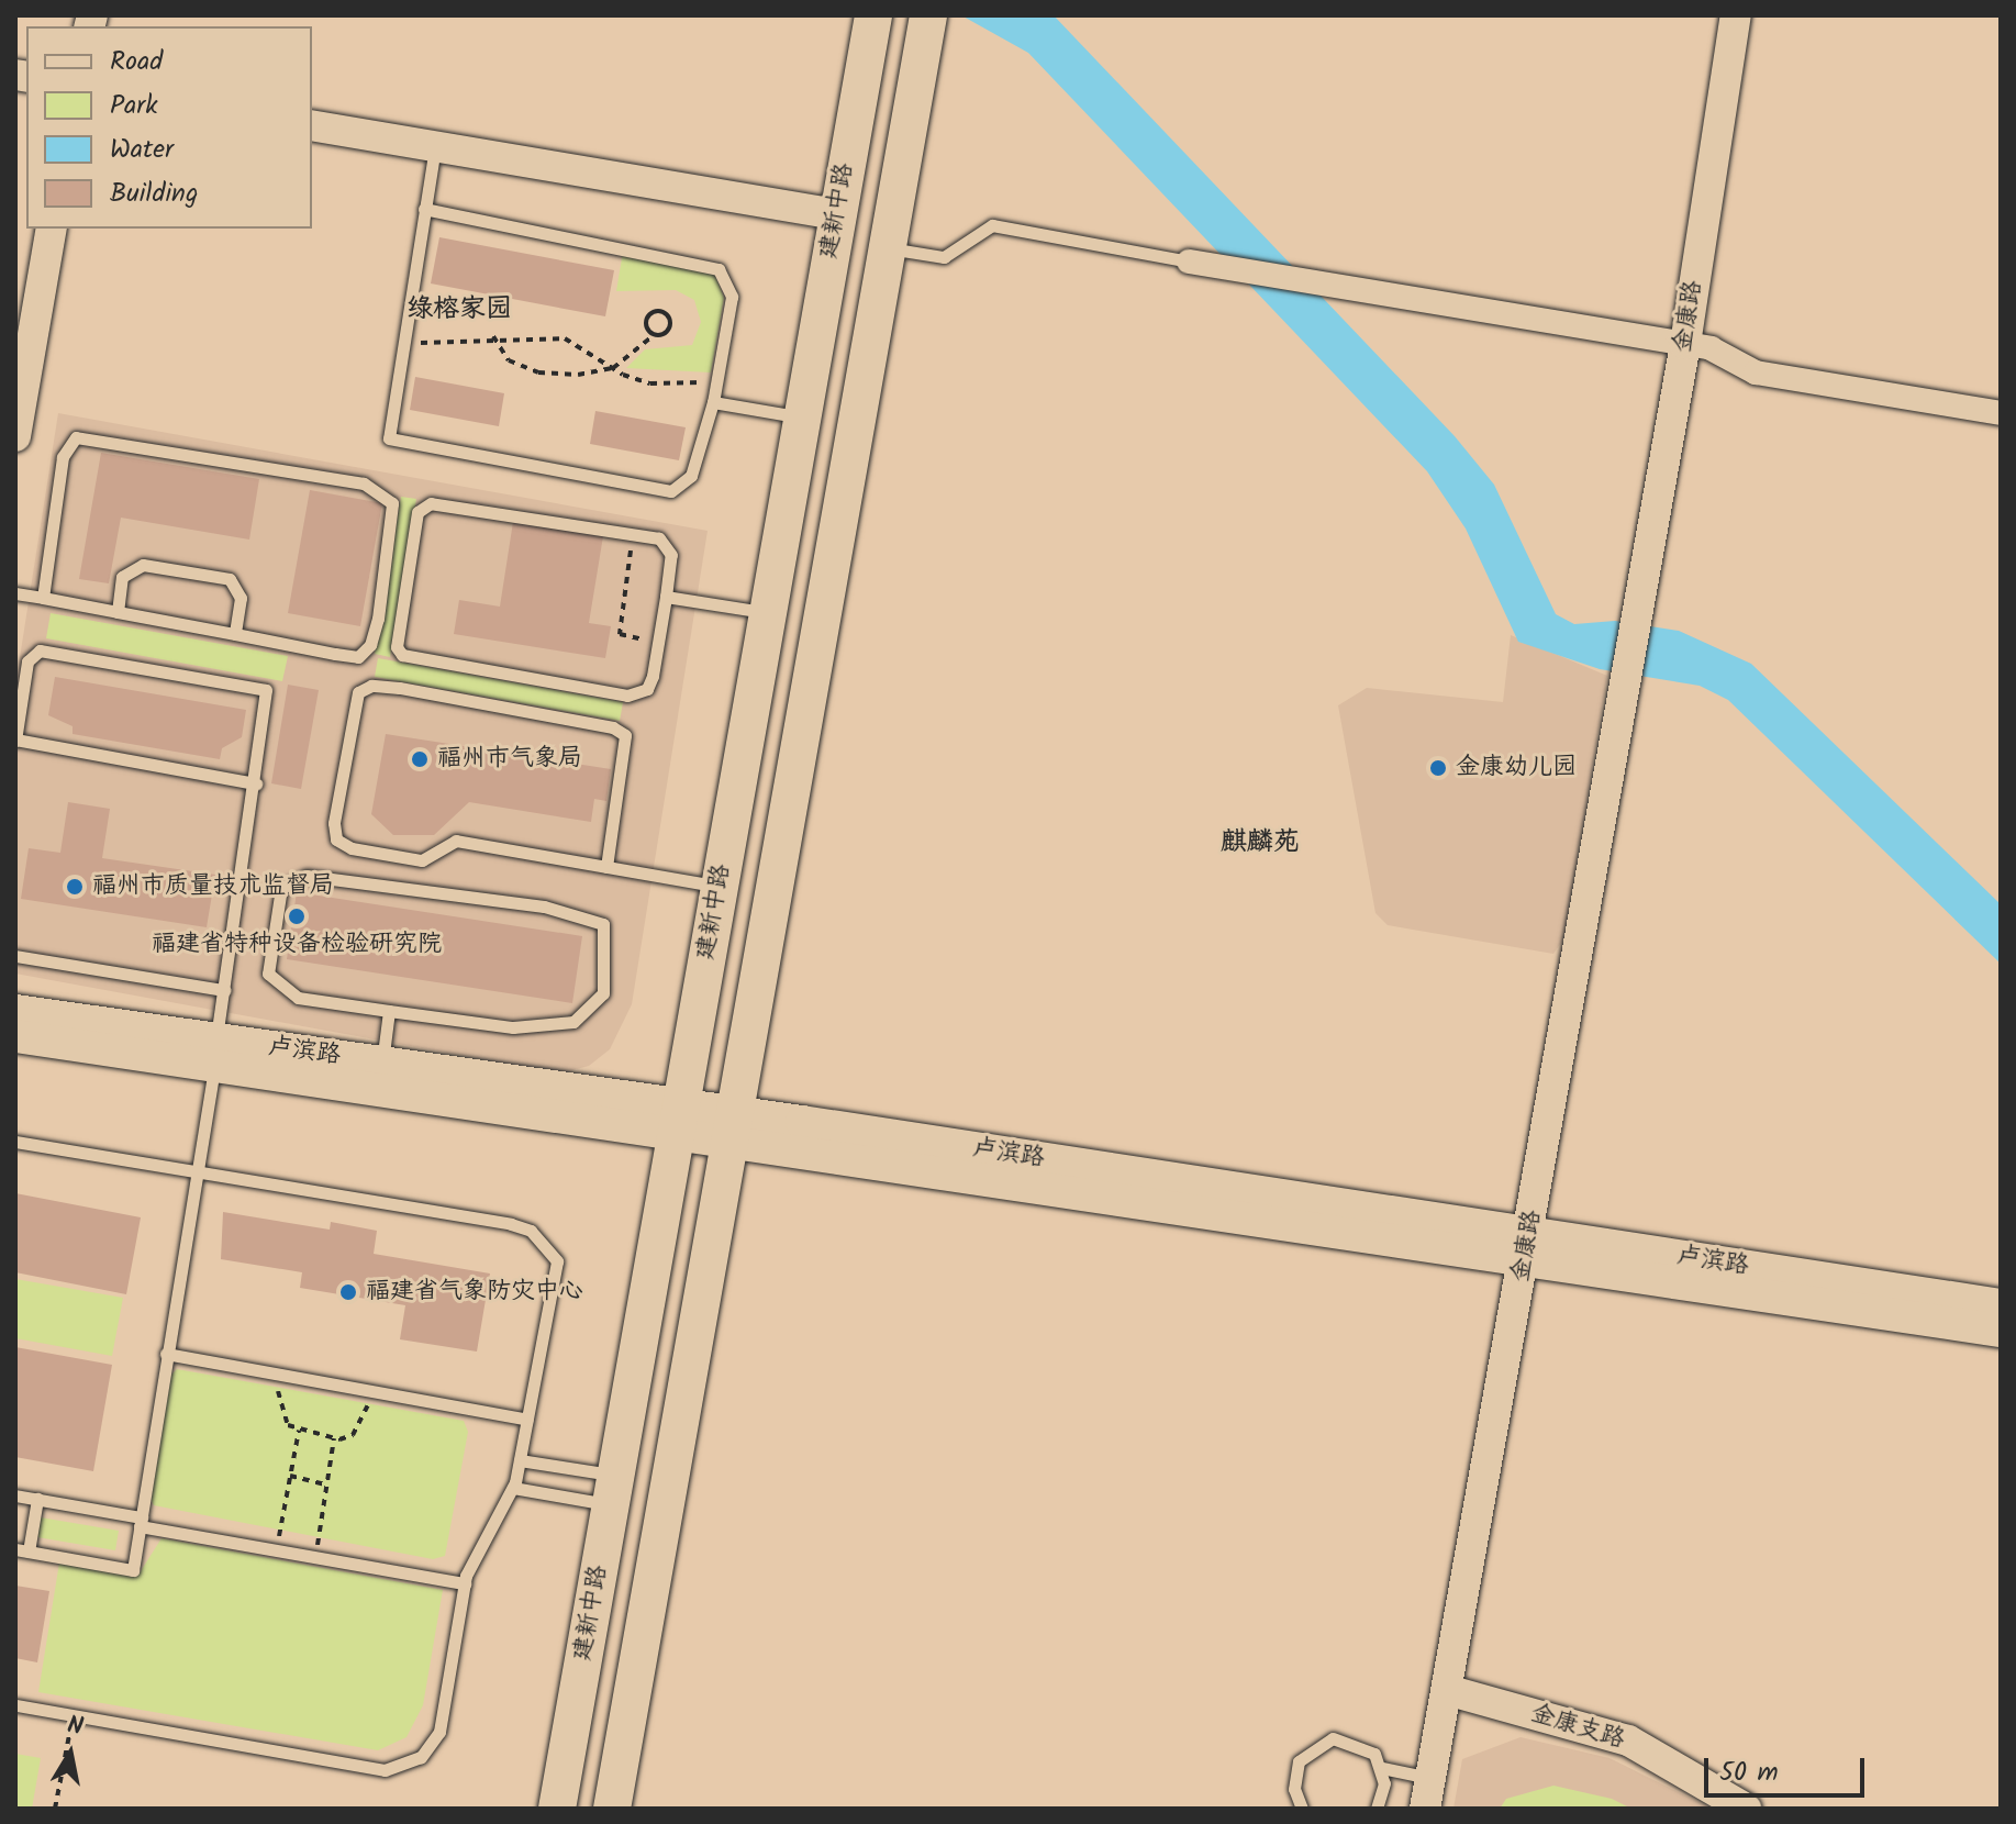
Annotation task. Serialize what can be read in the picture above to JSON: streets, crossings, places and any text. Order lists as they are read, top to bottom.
{
  "streets": {
    "main road": ["建新中路", "卢滨路"],
    "street": ["金康路", "金康支路"]
  },
  "crossings": [
    ["建新中路", "卢滨路"],
    ["金康路", "卢滨路"],
    ["金康路", "金康支路"]
  ],
  "districts": ["绿榕家园", "麒麟苑"],
  "places": [
    "福州市气象局",
    "金康幼儿园",
    "福州市质量技术监督局",
    "福建省特种设备检验研究院",
    "福建省气象防灾中心"
  ],
  "legend": [
    "Road",
    "Park",
    "Water",
    "Building"
  ],
  "scale_bar": "50 m",
  "north": "top"
}
